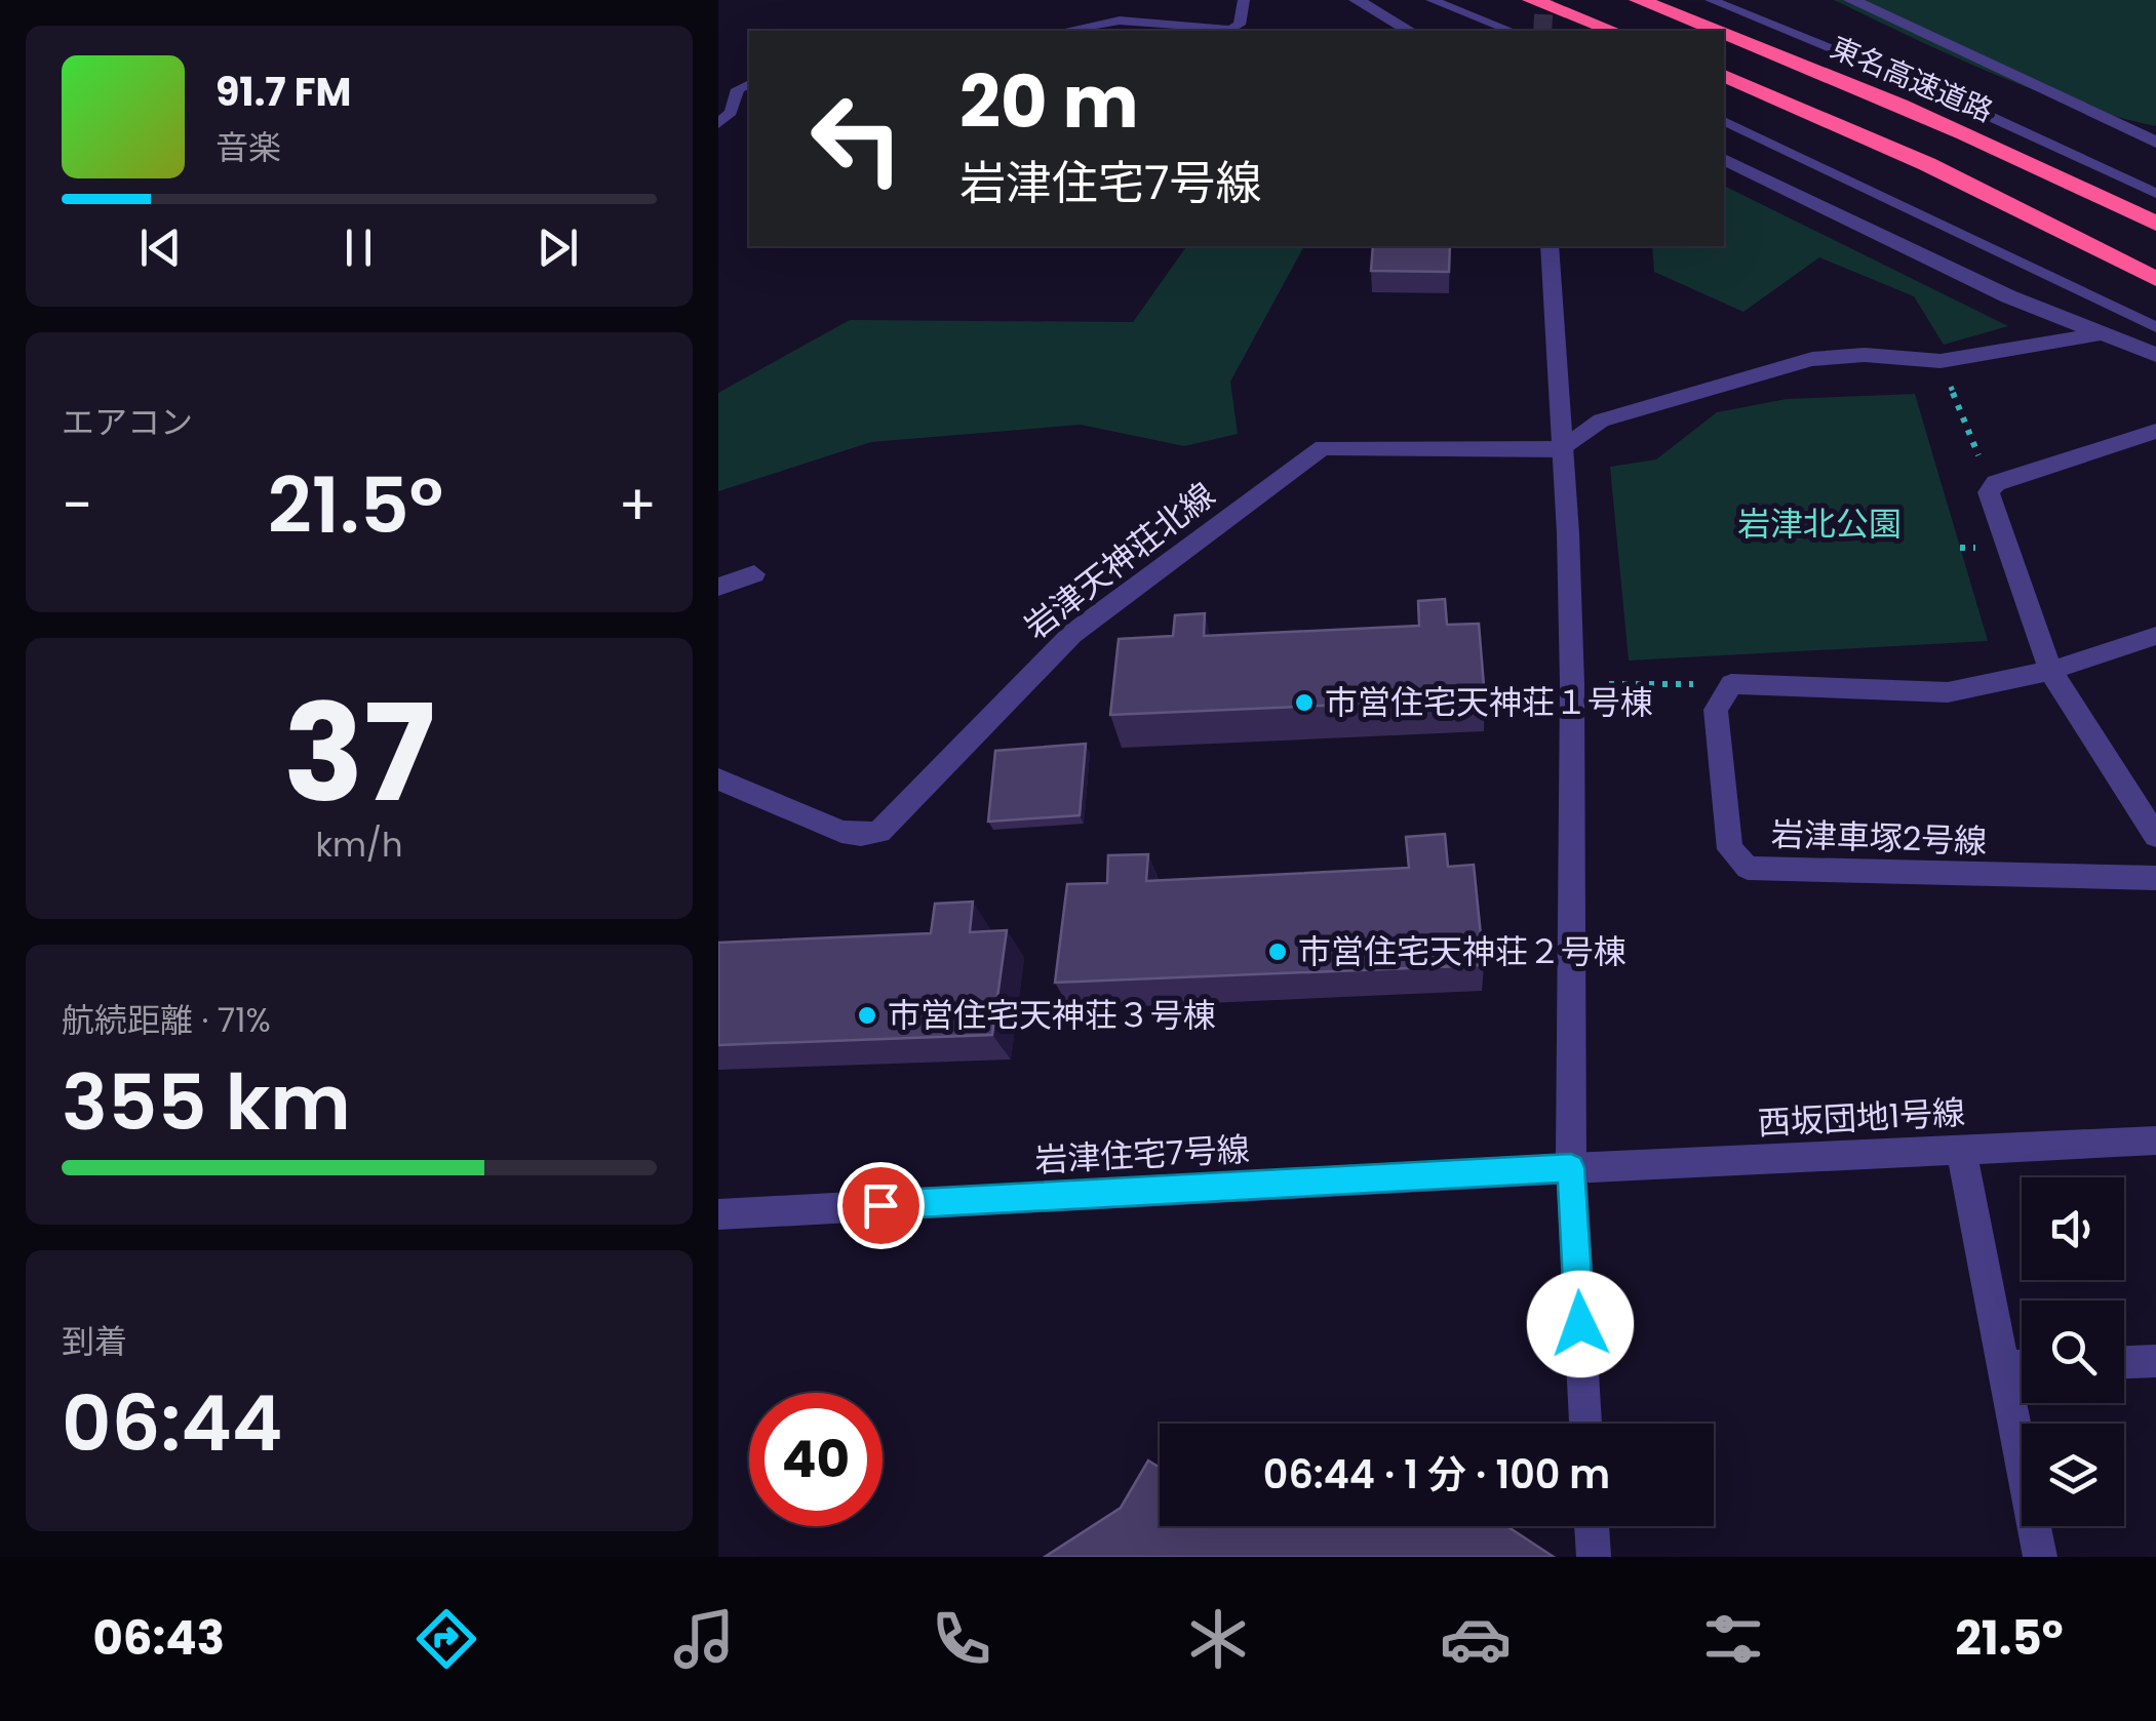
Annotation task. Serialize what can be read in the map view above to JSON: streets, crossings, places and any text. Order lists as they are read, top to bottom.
{
  "streets": {
    "highway": ["東名高速道路"],
    "street": [
      "岩津天神荘北線",
      "岩津車塚2号線",
      "西坂団地1号線",
      "岩津住宅7号線"
    ]
  },
  "crossings": [
    ["西坂団地1号線", "岩津住宅7号線"]
  ],
  "parks": ["岩津北公園"],
  "places": ["市営住宅天神荘１号棟", "市営住宅天神荘２号棟", "市営住宅天神荘３号棟"],
  "page": {
    "turn": ["20 m", "岩津住宅7号線"],
    "song": ["91.7 FM", "音楽"],
    "tile": [
      "エアコン",
      ["37", "km/h"],
      ["航続距離 · 71%", "355 km"],
      ["到着", "06:44"]
    ],
    "heat": ["−", "21.5°", "+"],
    "limit": "40",
    "trip": "06:44 · 1 分 · 100 m",
    "tabs": ["06:43", "21.5°"]
  }
}
